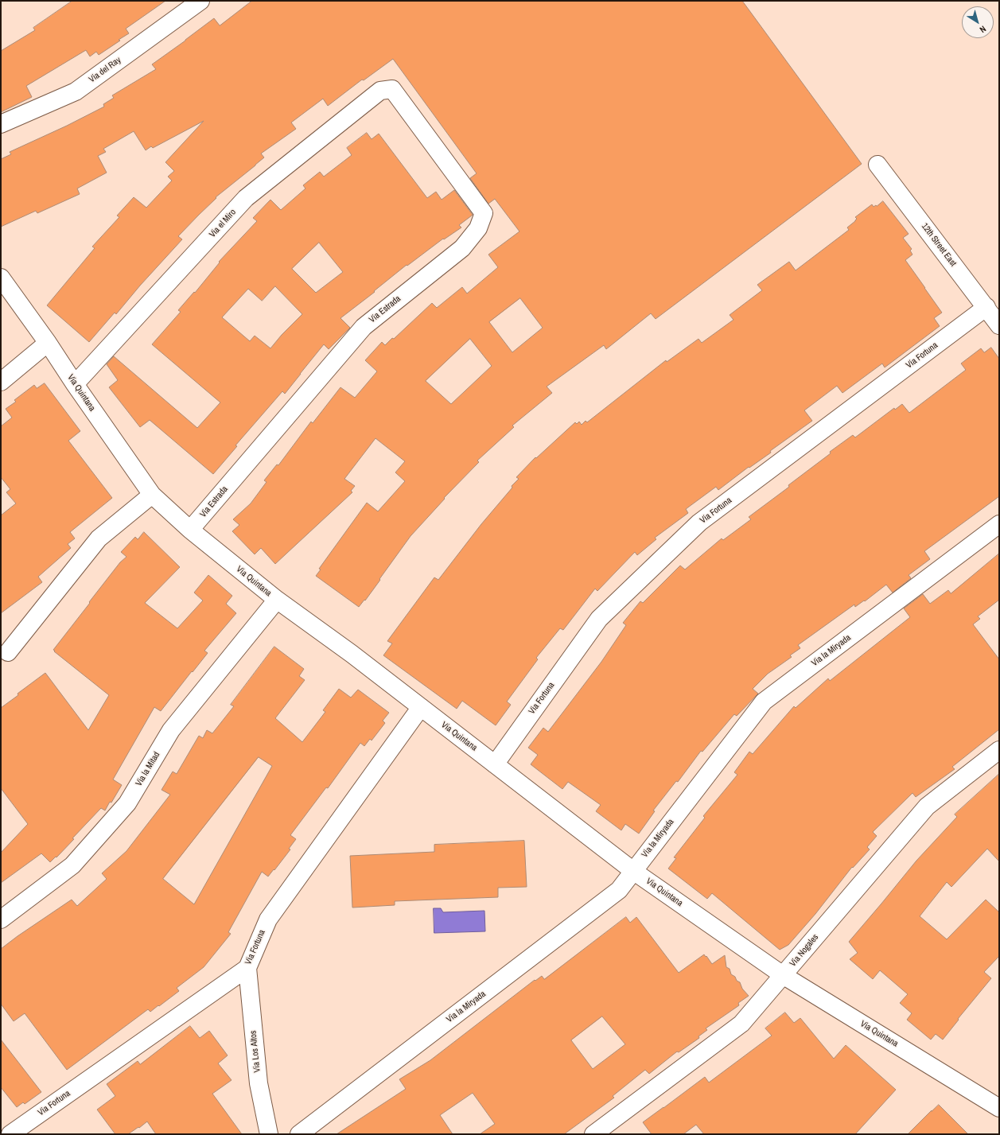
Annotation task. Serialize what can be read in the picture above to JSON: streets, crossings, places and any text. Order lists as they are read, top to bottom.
{
  "streets": {
    "street": [
      "Via del Ray",
      "Via el Miro",
      "12th Street East",
      "Via Estrada",
      "Via Fortuna",
      "Via Quintana",
      "Via la Miryada",
      "Via la Mitad",
      "Via Nogales",
      "Via Los Altos"
    ]
  },
  "crossings": [
    ["Via el Miro", "Via Estrada"],
    ["Via el Miro", "Via Quintana"],
    ["12th Street East", "Via Fortuna"],
    ["Via Estrada", "Via Quintana"],
    ["Via Fortuna", "Via Quintana"],
    ["Via Fortuna", "Via Los Altos"],
    ["Via Quintana", "Via la Miryada"],
    ["Via Quintana", "Via la Mitad"],
    ["Via Quintana", "Via Nogales"]
  ],
  "north": "bottom right"
}
